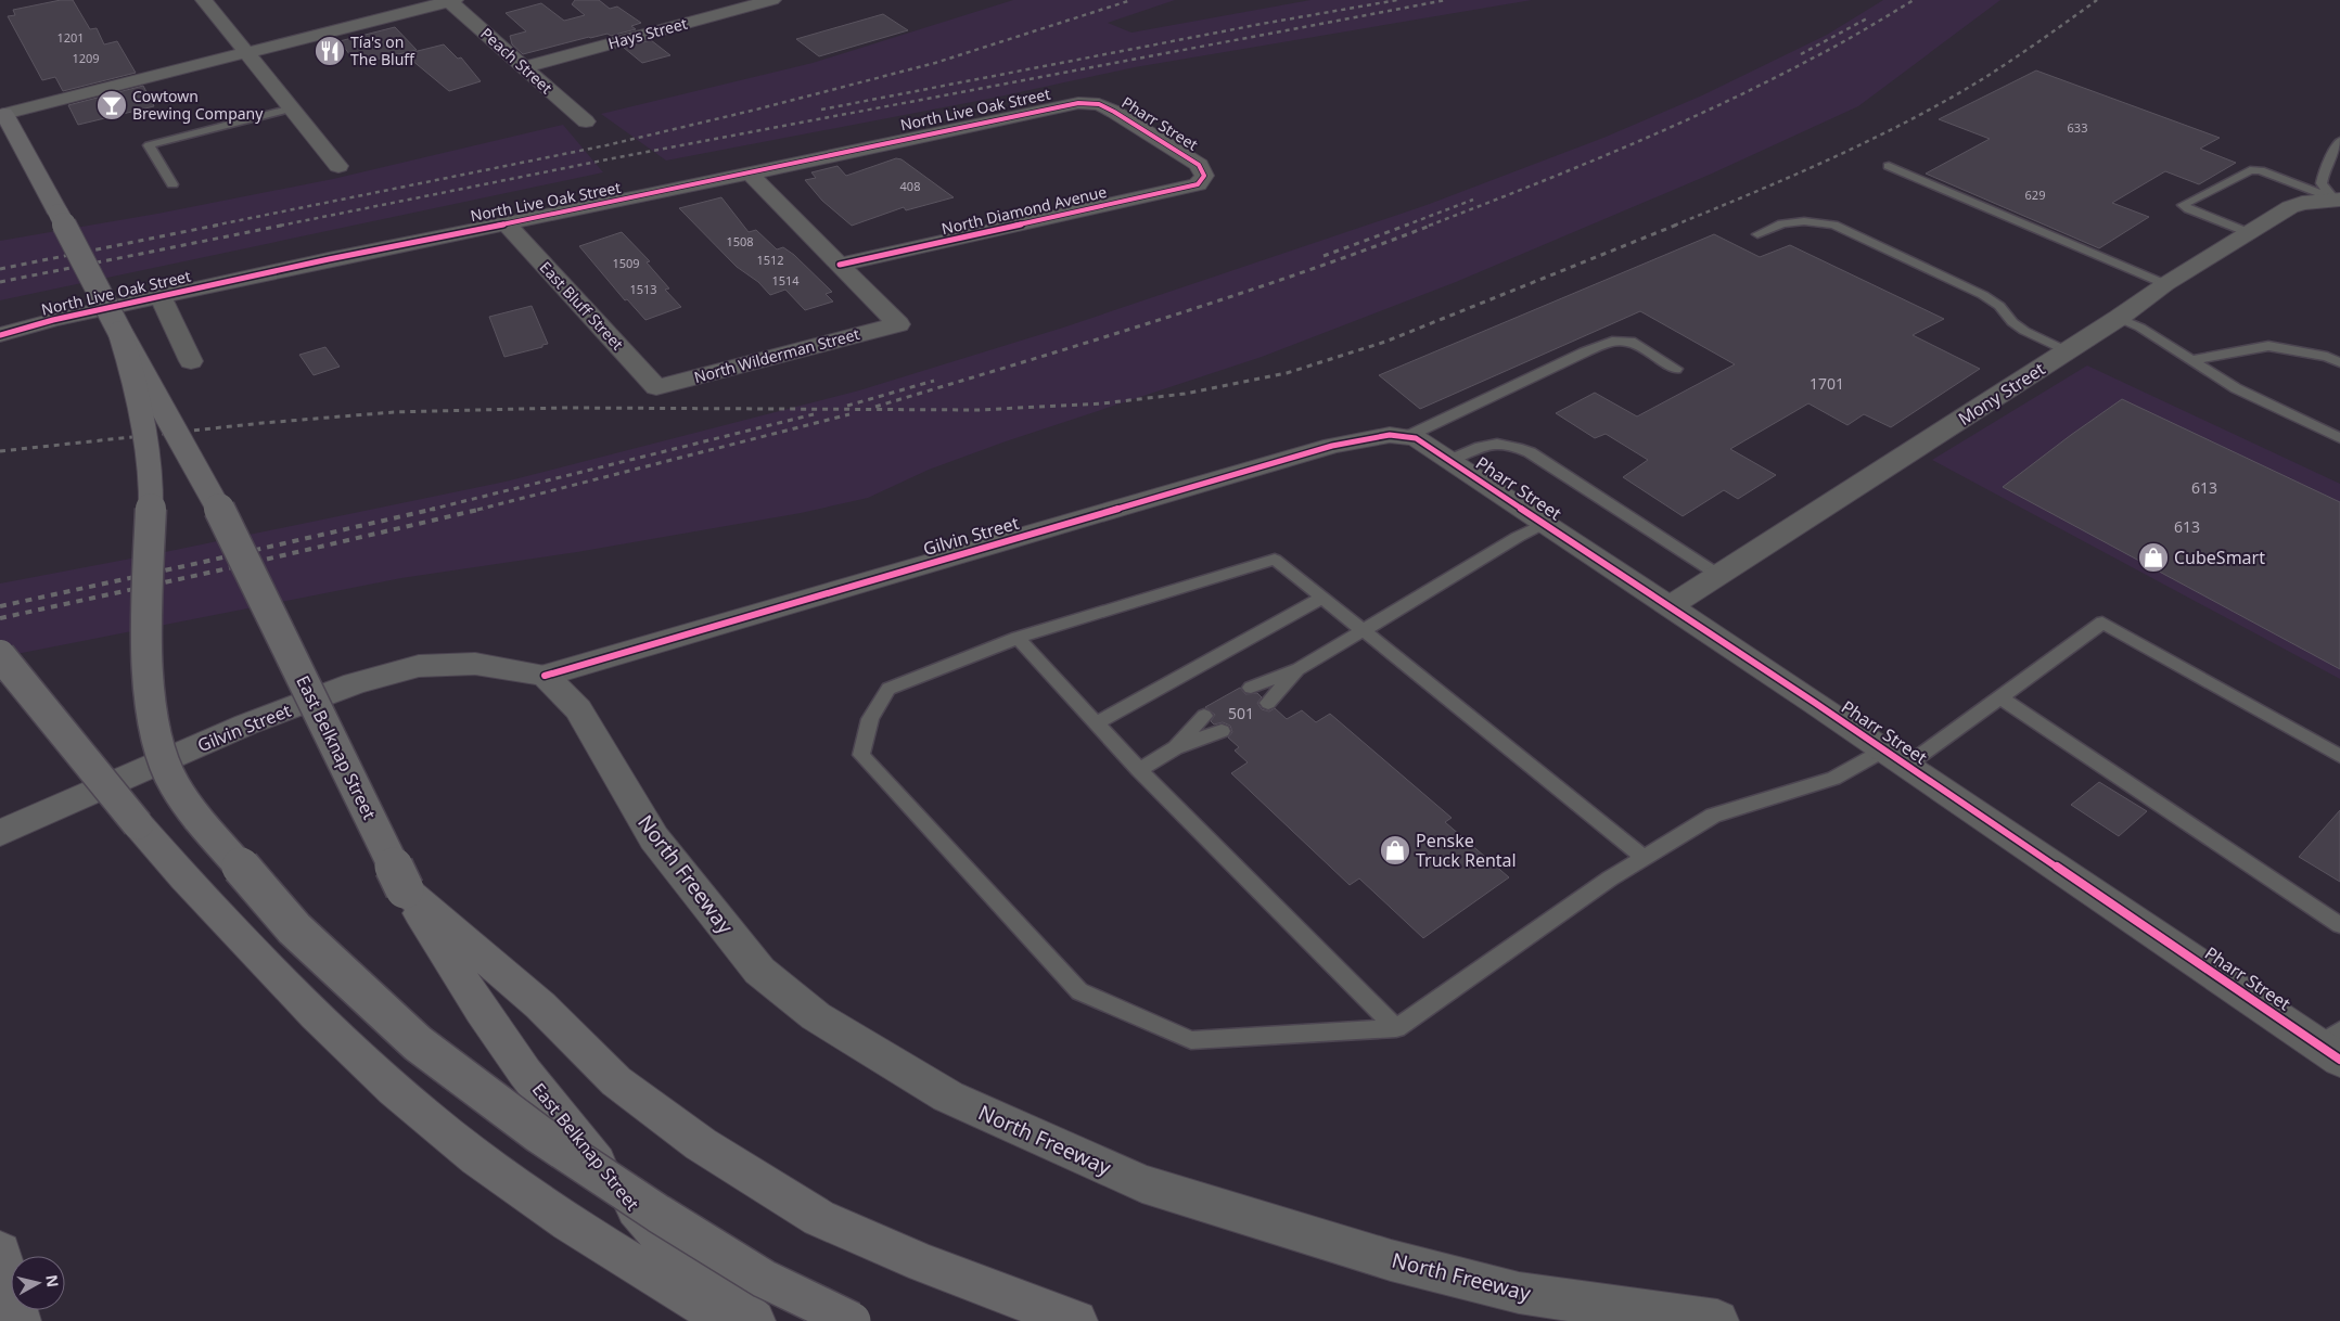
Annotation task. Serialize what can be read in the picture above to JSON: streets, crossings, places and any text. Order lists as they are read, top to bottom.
{
  "streets": {
    "highway": ["East Belknap Street"],
    "main road": ["Gilvin Street", "North Freeway"],
    "street": [
      "Hays Street",
      "Peach Street",
      "North Live Oak Street",
      "Pharr Street",
      "North Diamond Avenue",
      "East Bluff Street",
      "North Wilderman Street",
      "Mony Street"
    ]
  },
  "crossings": [
    ["Hays Street", "Peach Street"],
    ["North Live Oak Street", "Pharr Street"],
    ["North Live Oak Street", "East Bluff Street"],
    ["Pharr Street", "North Diamond Avenue"],
    ["Pharr Street", "Mony Street"],
    ["Pharr Street", "Gilvin Street"],
    ["North Diamond Avenue", "North Wilderman Street"],
    ["East Bluff Street", "North Wilderman Street"],
    ["Gilvin Street", "North Freeway"]
  ],
  "places": {
    "restaurant": ["Tía's on The Bluff"],
    "bar": ["Cowtown Brewing Company"],
    "shop": ["CubeSmart", "Penske Truck Rental"]
  },
  "house_numbers": [
    "1201",
    "1209",
    "633",
    "408",
    "629",
    "1508",
    "1512",
    "1509",
    "1514",
    "1513",
    "1701",
    "613",
    "613",
    "501"
  ],
  "north": "right"
}
